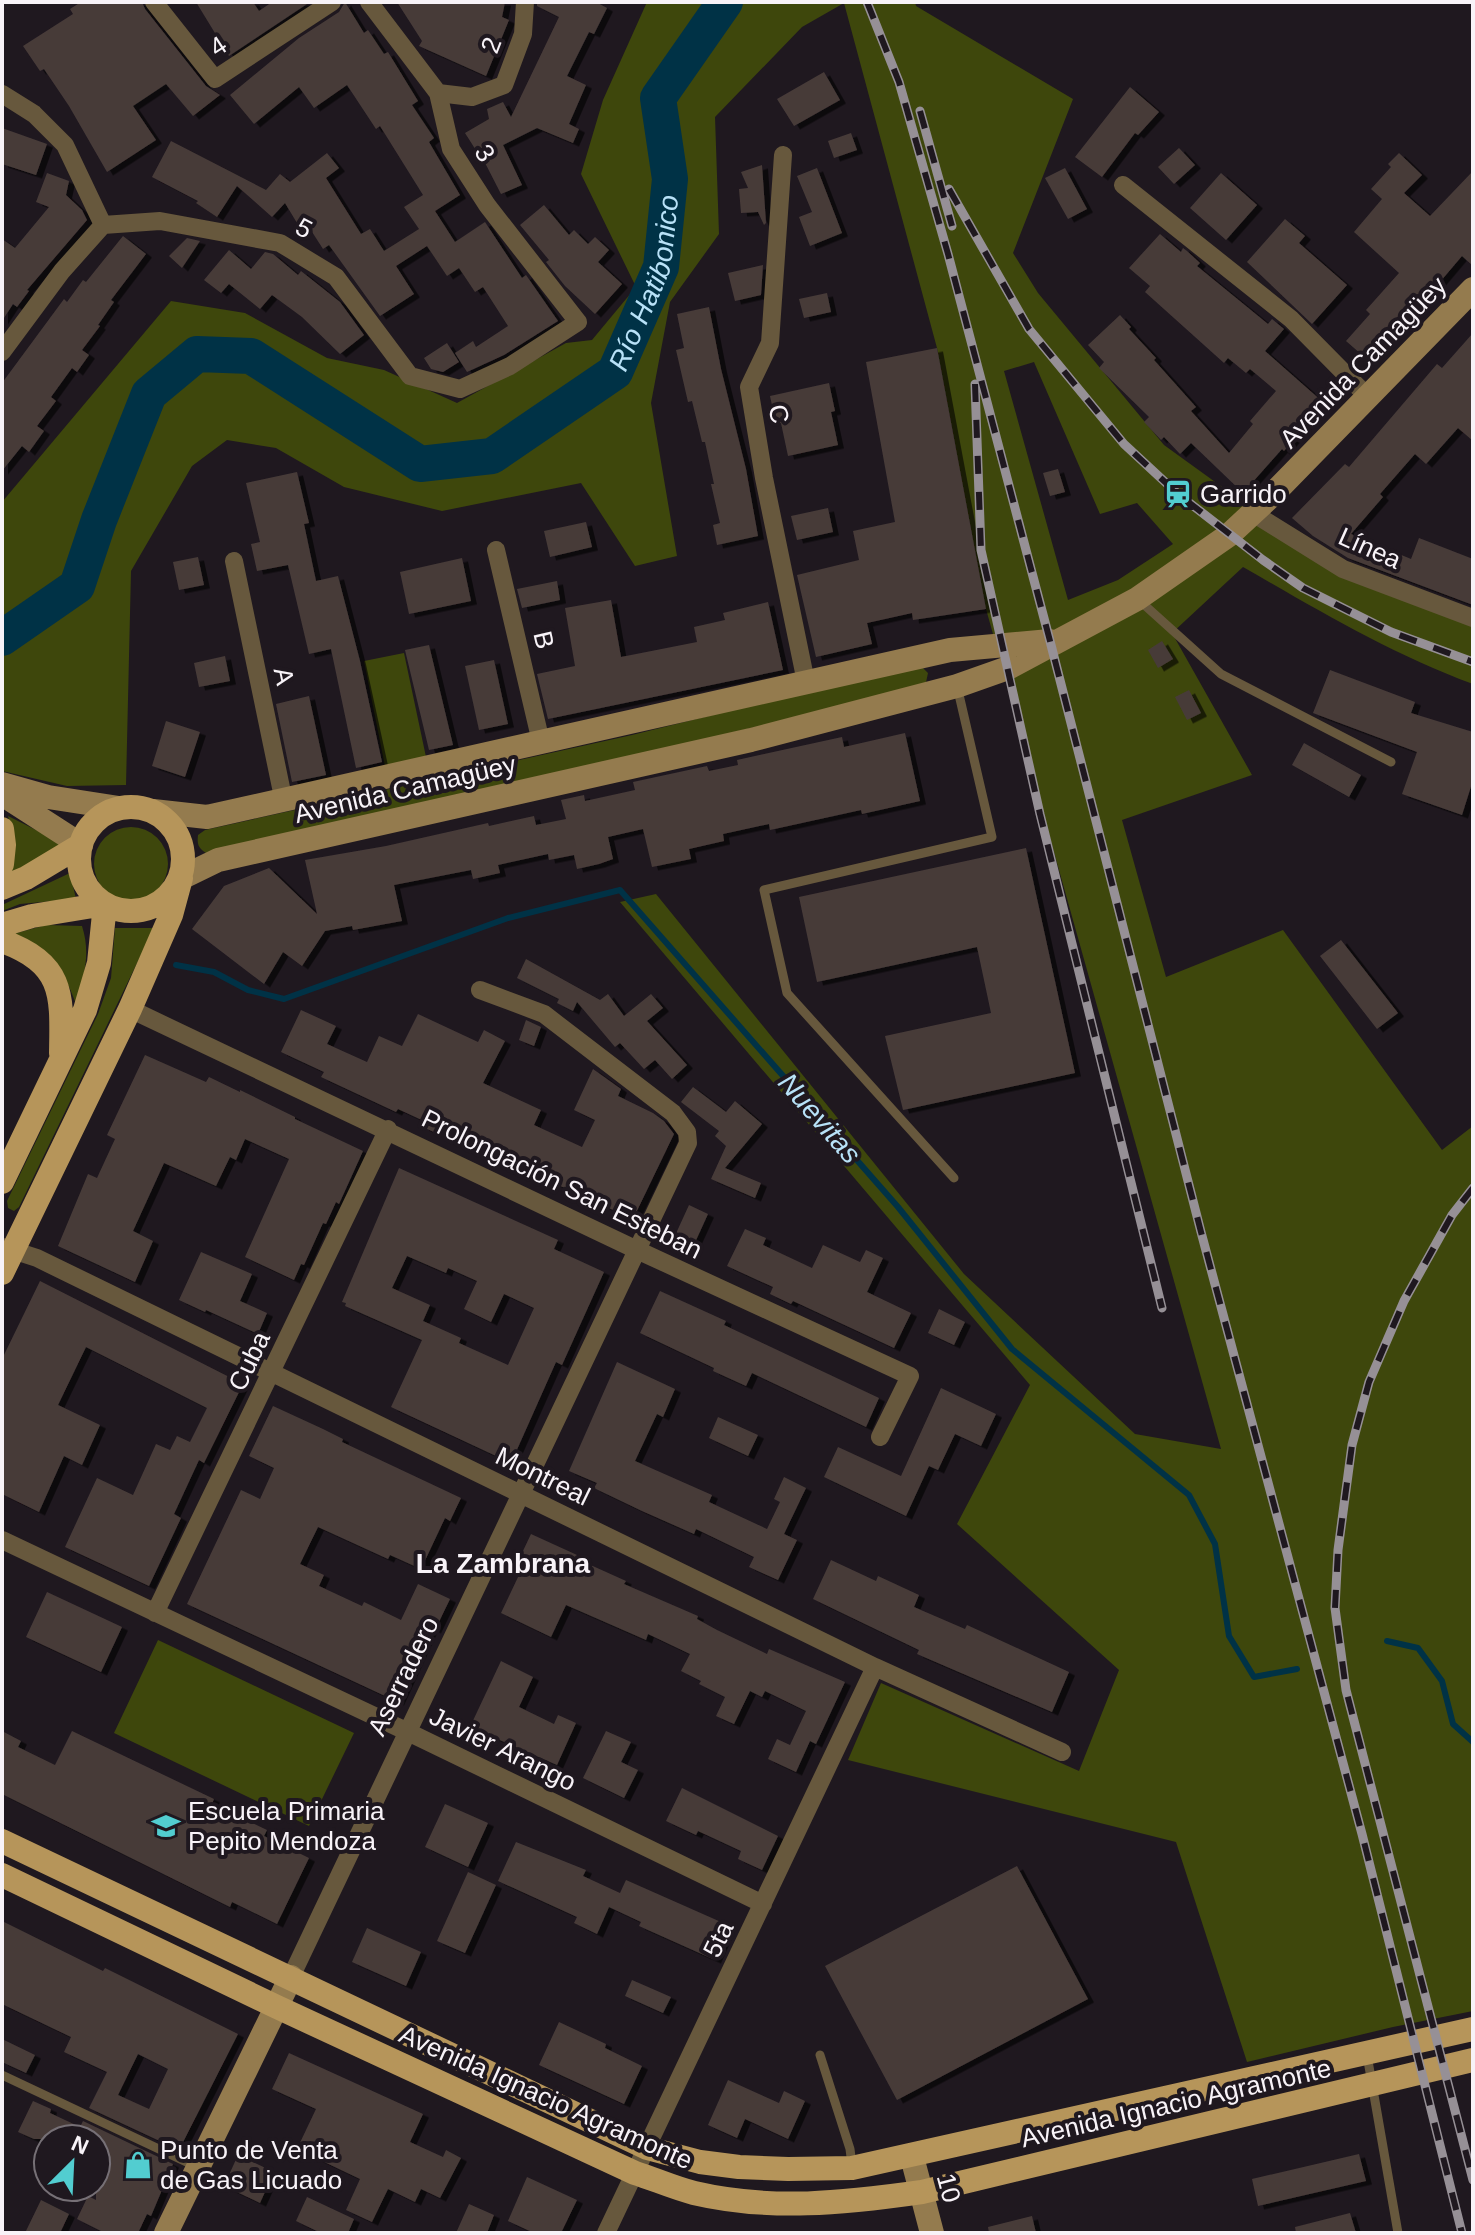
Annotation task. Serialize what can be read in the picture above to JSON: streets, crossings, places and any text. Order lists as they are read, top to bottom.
{
  "streets": {
    "main road": [
      "Avenida Camagüey",
      "Aserradero",
      "Avenida Ignacio Agramonte",
      "10"
    ],
    "street": [
      "2",
      "4",
      "3",
      "5",
      "C",
      "Línea",
      "B",
      "A",
      "Prolongación San Esteban",
      "Cuba",
      "Montreal",
      "Javier Arango",
      "5ta"
    ]
  },
  "crossings": [
    ["2", "3"],
    ["3", "5"],
    ["Avenida Camagüey", "C"],
    ["Avenida Camagüey", "Línea"],
    ["Avenida Camagüey", "B"],
    ["Avenida Camagüey", "A"],
    ["Prolongación San Esteban", "Cuba"],
    ["Prolongación San Esteban", "Aserradero"],
    ["Cuba", "Montreal"],
    ["Cuba", "Javier Arango"],
    ["Montreal", "Aserradero"],
    ["Montreal", "5ta"],
    ["Aserradero", "Javier Arango"],
    ["Aserradero", "Avenida Ignacio Agramonte"],
    ["Javier Arango", "5ta"],
    ["5ta", "Avenida Ignacio Agramonte"],
    ["Avenida Ignacio Agramonte", "10"]
  ],
  "districts": ["La Zambrana"],
  "water": ["Río Hatibonico", "Nuevitas"],
  "places": {
    "station": ["Garrido"],
    "school or university": ["Escuela Primaria Pepito Mendoza"],
    "shop": ["Punto de Venta de Gas Licuado"]
  },
  "north": "top right"
}
